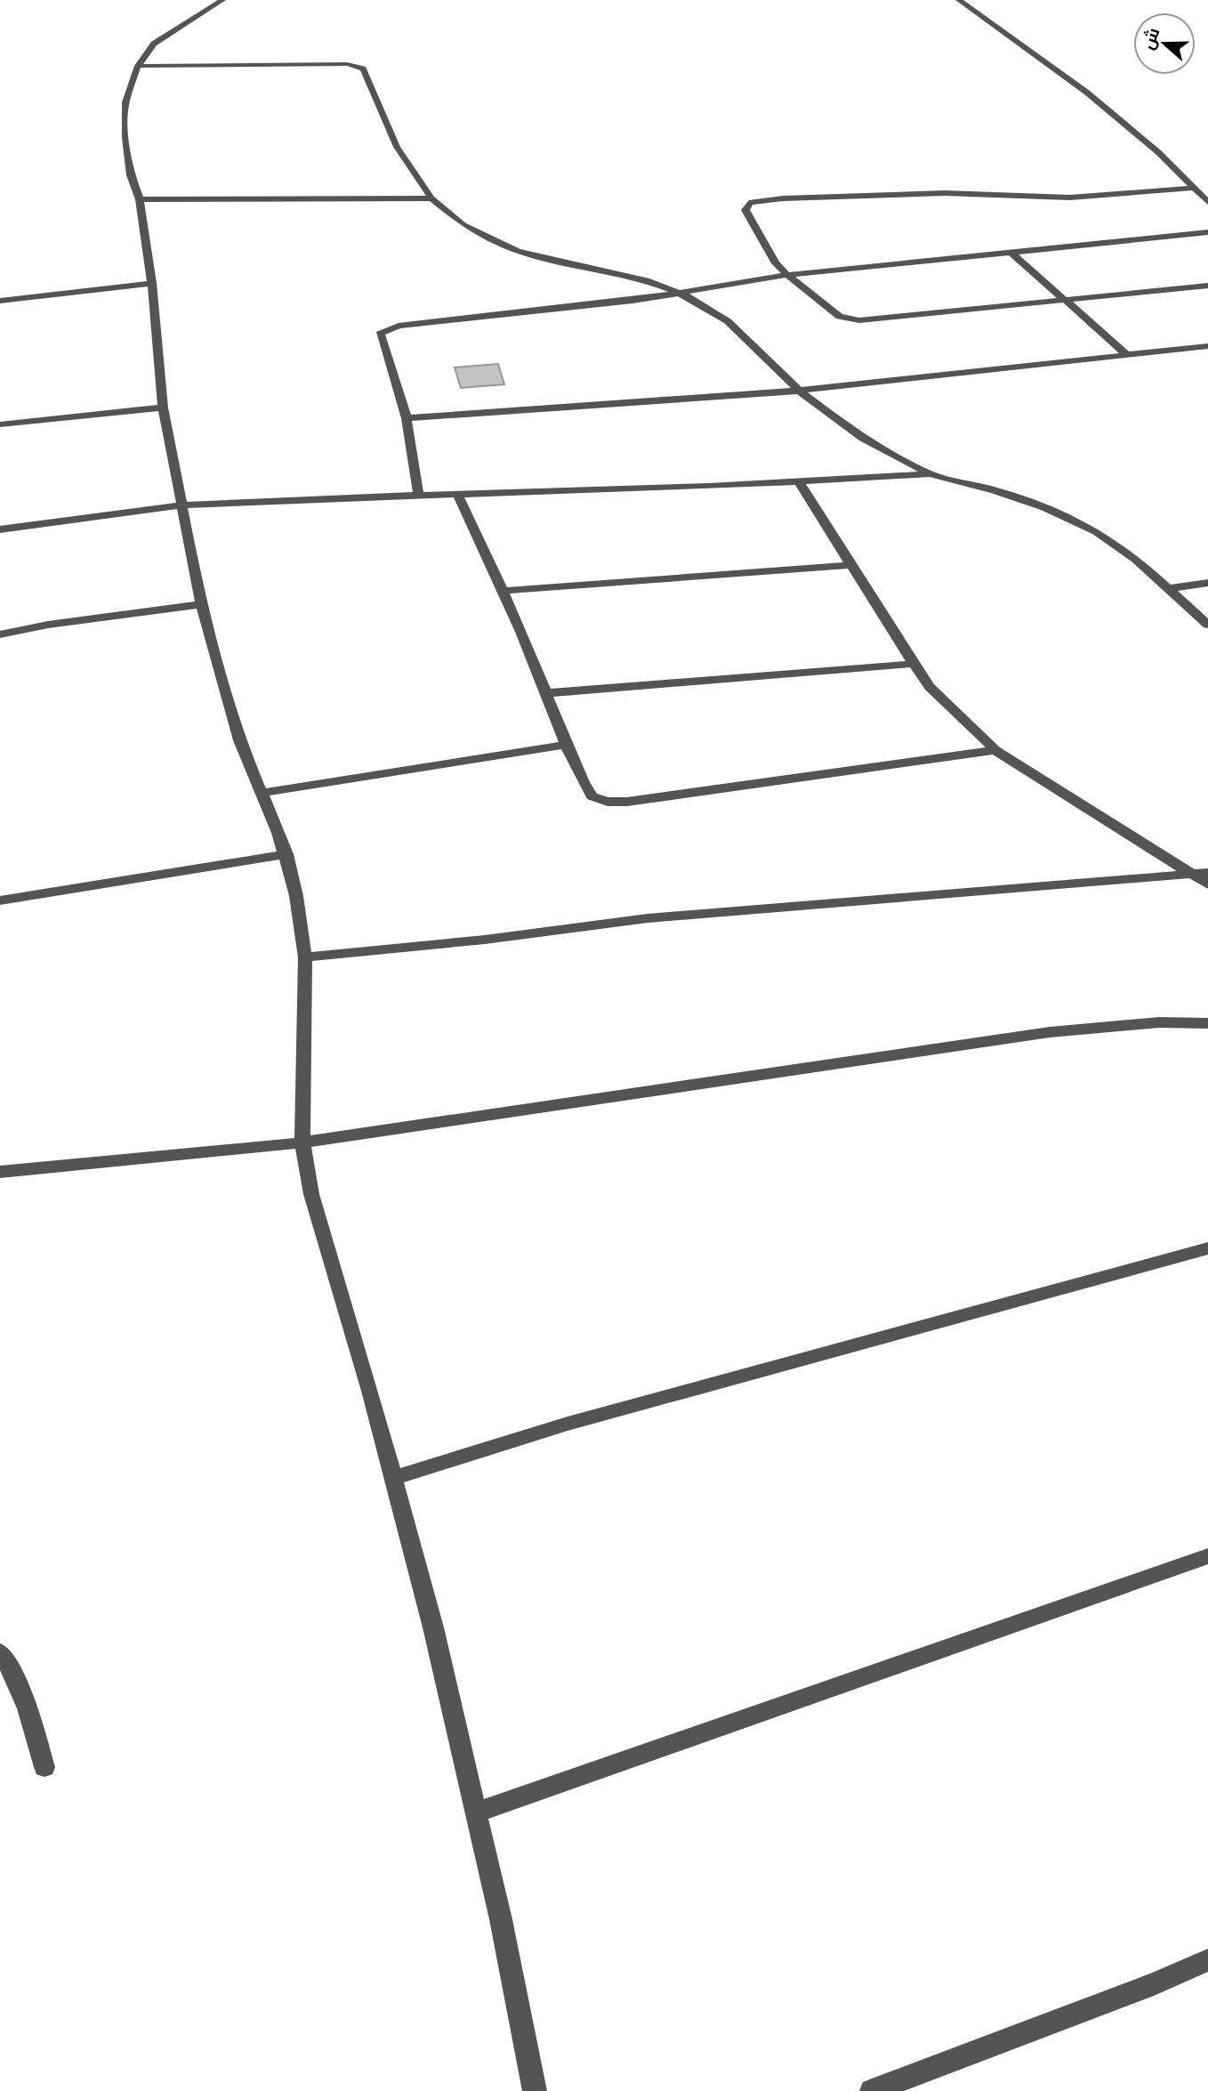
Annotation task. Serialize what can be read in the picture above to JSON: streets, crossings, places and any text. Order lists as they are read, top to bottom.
{
  "north": "left"
}
